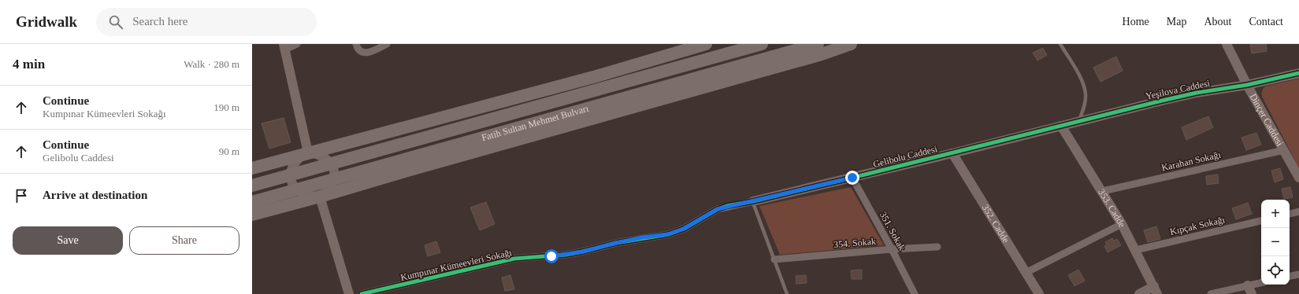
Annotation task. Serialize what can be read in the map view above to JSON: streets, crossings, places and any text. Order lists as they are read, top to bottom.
{
  "streets": {
    "highway": ["Fatih Sultan Mehmet Bulvarı"],
    "street": [
      "Yeşilova Caddesi",
      "Dinçer Caddesi",
      "Gelibolu Caddesi",
      "Karahan Sokağı",
      "353. Cadde",
      "352. Cadde",
      "Kıpçak Sokağı",
      "351. Sokak",
      "354. Sokak",
      "Kumpınar Kümeevleri Sokağı"
    ]
  },
  "crossings": [
    ["Yeşilova Caddesi", "Dinçer Caddesi"],
    ["Yeşilova Caddesi", "Gelibolu Caddesi"],
    ["Yeşilova Caddesi", "353. Cadde"],
    ["Dinçer Caddesi", "Karahan Sokağı"],
    ["Gelibolu Caddesi", "353. Cadde"],
    ["Gelibolu Caddesi", "352. Cadde"],
    ["Gelibolu Caddesi", "351. Sokak"],
    ["Gelibolu Caddesi", "Kumpınar Kümeevleri Sokağı"],
    ["Karahan Sokağı", "353. Cadde"],
    ["353. Cadde", "Kıpçak Sokağı"],
    ["351. Sokak", "354. Sokak"]
  ],
  "page": {
    "header": "Gridwalk",
    "search": "Search here",
    "nav": [
      "Home",
      "Map",
      "About",
      "Contact"
    ],
    "heading": ["4 min", "Walk · 280 m"],
    "list": [
      ["Continue", "Kumpınar Kümeevleri Sokağı", "190 m"],
      ["Continue", "Gelibolu Caddesi", "90 m"],
      "Arrive at destination"
    ],
    "map_buttons": ["+", "−"],
    "buttons": ["Save", "Share"]
  }
}
